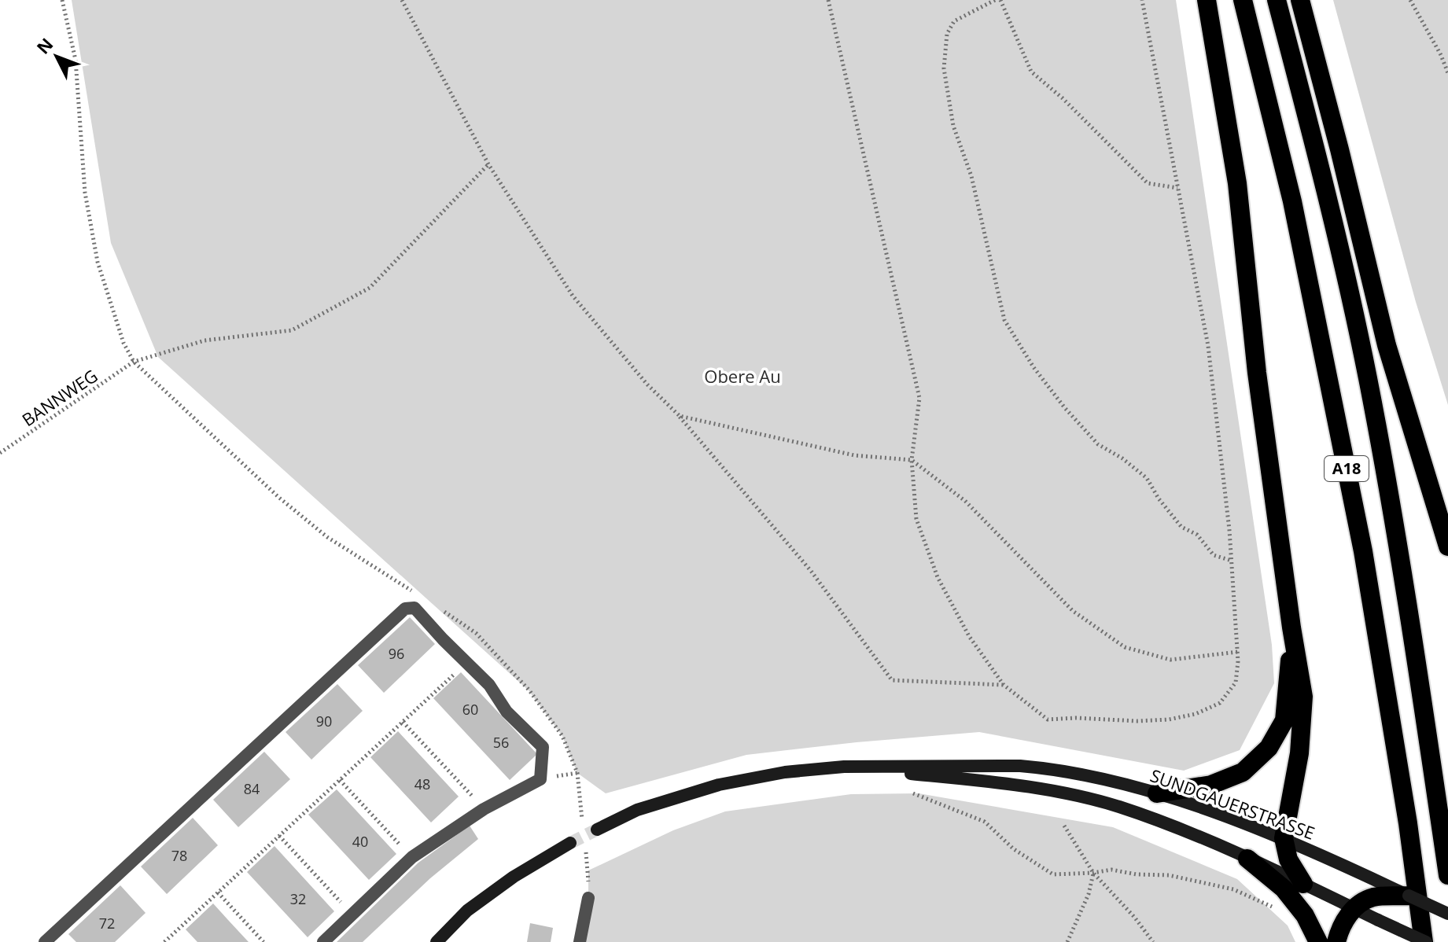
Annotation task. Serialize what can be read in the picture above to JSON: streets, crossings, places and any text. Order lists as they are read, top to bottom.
{
  "streets": {
    "highway": ["A18"],
    "main road": ["SUNDGAUERSTRASSE"],
    "path": ["BANNWEG"]
  },
  "crossings": [
    ["A18", "SUNDGAUERSTRASSE"]
  ],
  "parks": ["Obere Au"],
  "house_numbers": [
    "96",
    "60",
    "90",
    "56",
    "48",
    "84",
    "40",
    "78",
    "32",
    "72"
  ],
  "north": "top left"
}
